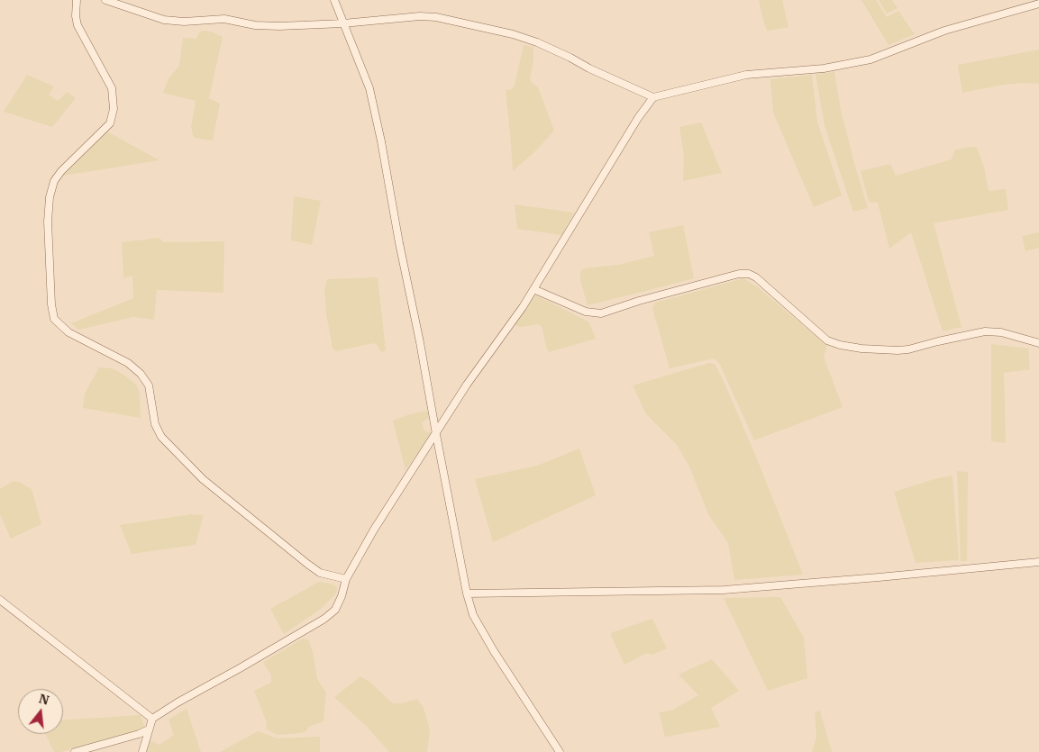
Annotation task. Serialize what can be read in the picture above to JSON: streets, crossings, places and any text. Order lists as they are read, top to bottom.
{
  "north": "top"
}
